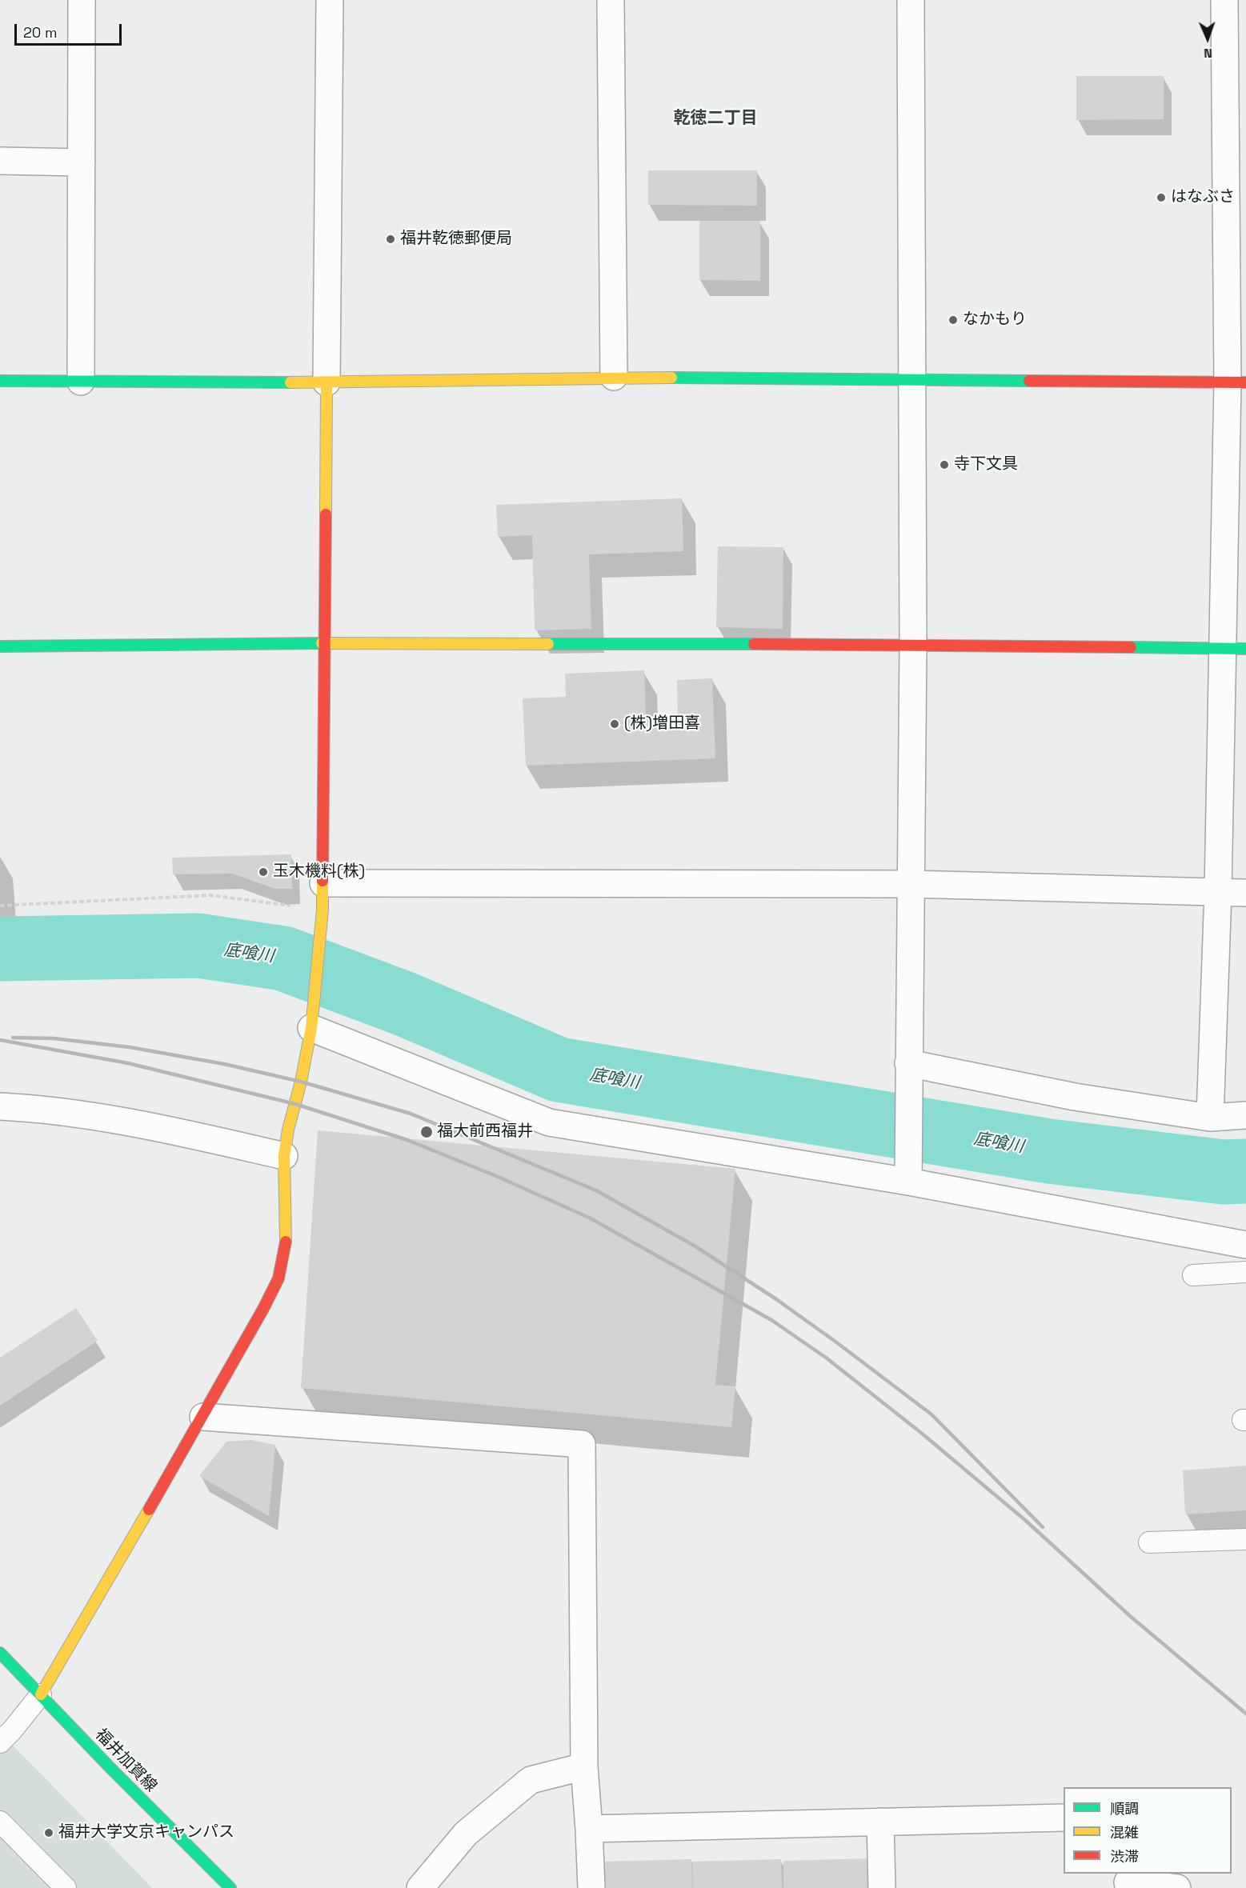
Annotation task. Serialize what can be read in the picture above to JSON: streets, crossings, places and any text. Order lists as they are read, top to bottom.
{
  "streets": {
    "street": ["福井加賀線"]
  },
  "districts": ["乾徳二丁目"],
  "water": ["底喰川"],
  "places": [
    "はなぶさ",
    "福井乾徳郵便局",
    "なかもり",
    "寺下文具",
    "(株)増田喜",
    "玉木機料(株)",
    "福大前西福井",
    "福井大学文京キャンパス"
  ],
  "legend": ["順調", "混雑", "渋滞"],
  "scale_bar": "20 m",
  "north": "bottom"
}
